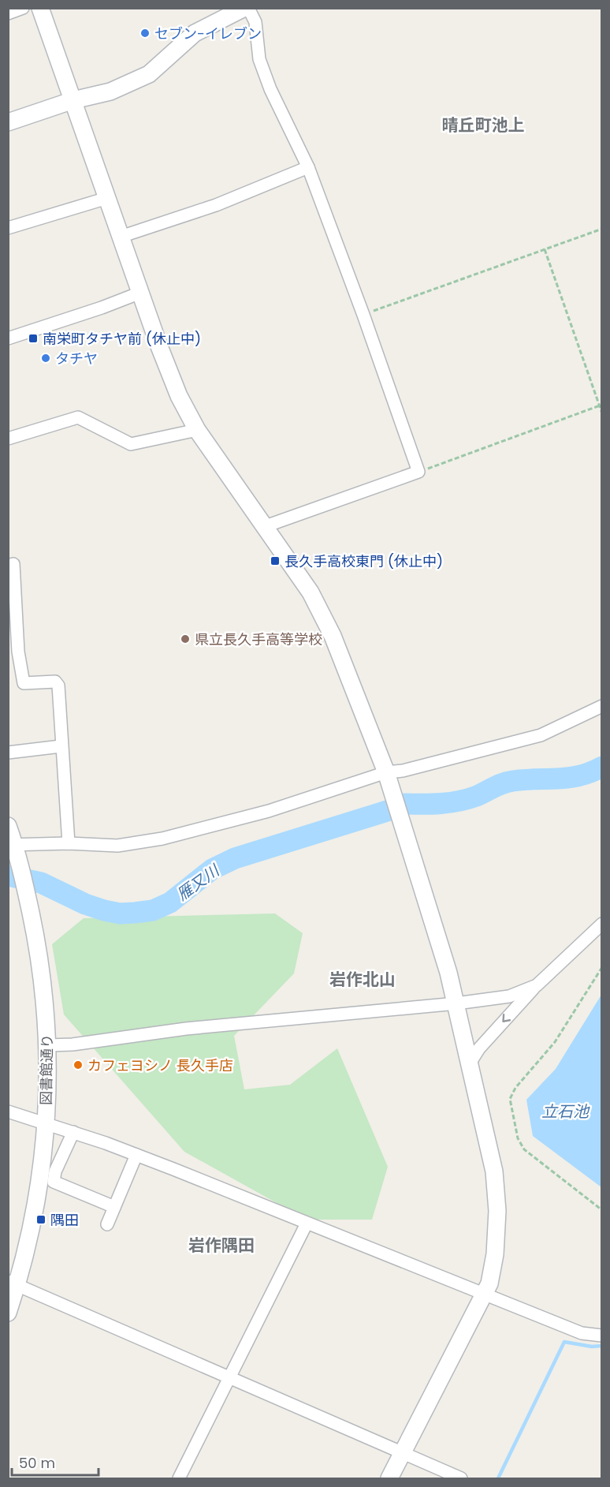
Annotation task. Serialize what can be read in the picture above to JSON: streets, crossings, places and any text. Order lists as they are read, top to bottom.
{
  "streets": {
    "street": ["図書館通り"]
  },
  "districts": ["晴丘町池上", "岩作北山", "岩作隅田"],
  "water": ["雁又川", "立石池"],
  "places": {
    "other": [
      "セブン-イレブン",
      "タチヤ",
      "県立長久手高等学校",
      "カフェヨシノ 長久手店"
    ],
    "transit": ["南栄町タチヤ前 (休止中)", "長久手高校東門 (休止中)", "隅田"]
  },
  "scale_bar": "50 m"
}
